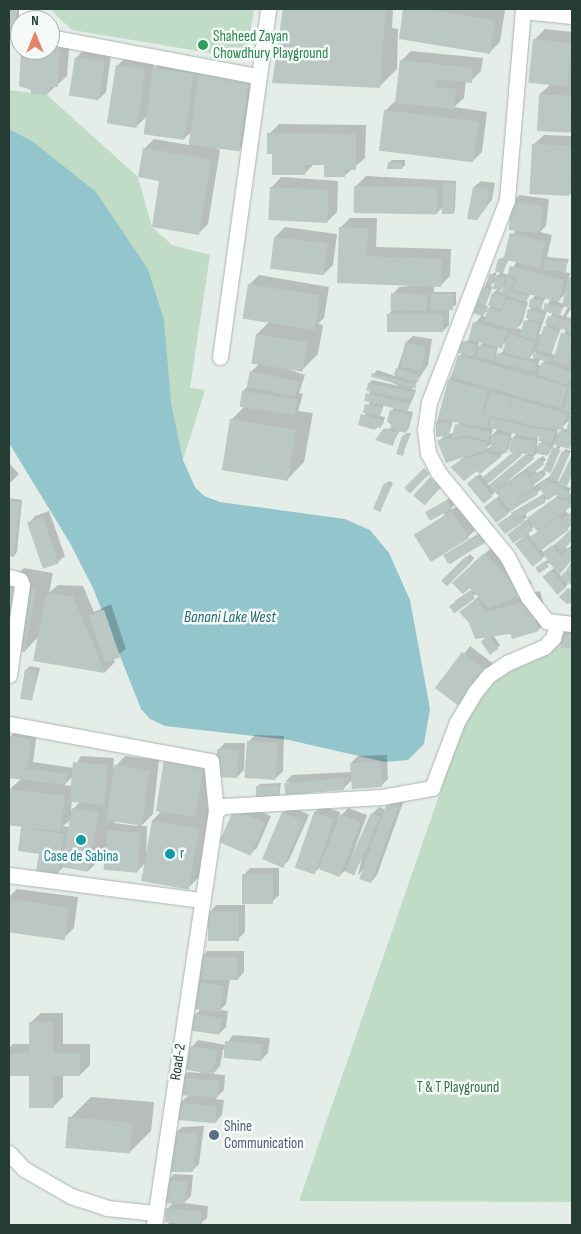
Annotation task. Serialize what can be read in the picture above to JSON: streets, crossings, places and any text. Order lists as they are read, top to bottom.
{
  "streets": {
    "street": ["Road-2"]
  },
  "water": ["Banani Lake West"],
  "parks": ["T & T Playground"],
  "places": [
    "Shaheed Zayan Chowdhury Playground",
    "Case de Sabina",
    "r",
    "Shine Communication"
  ],
  "north": "top"
}
